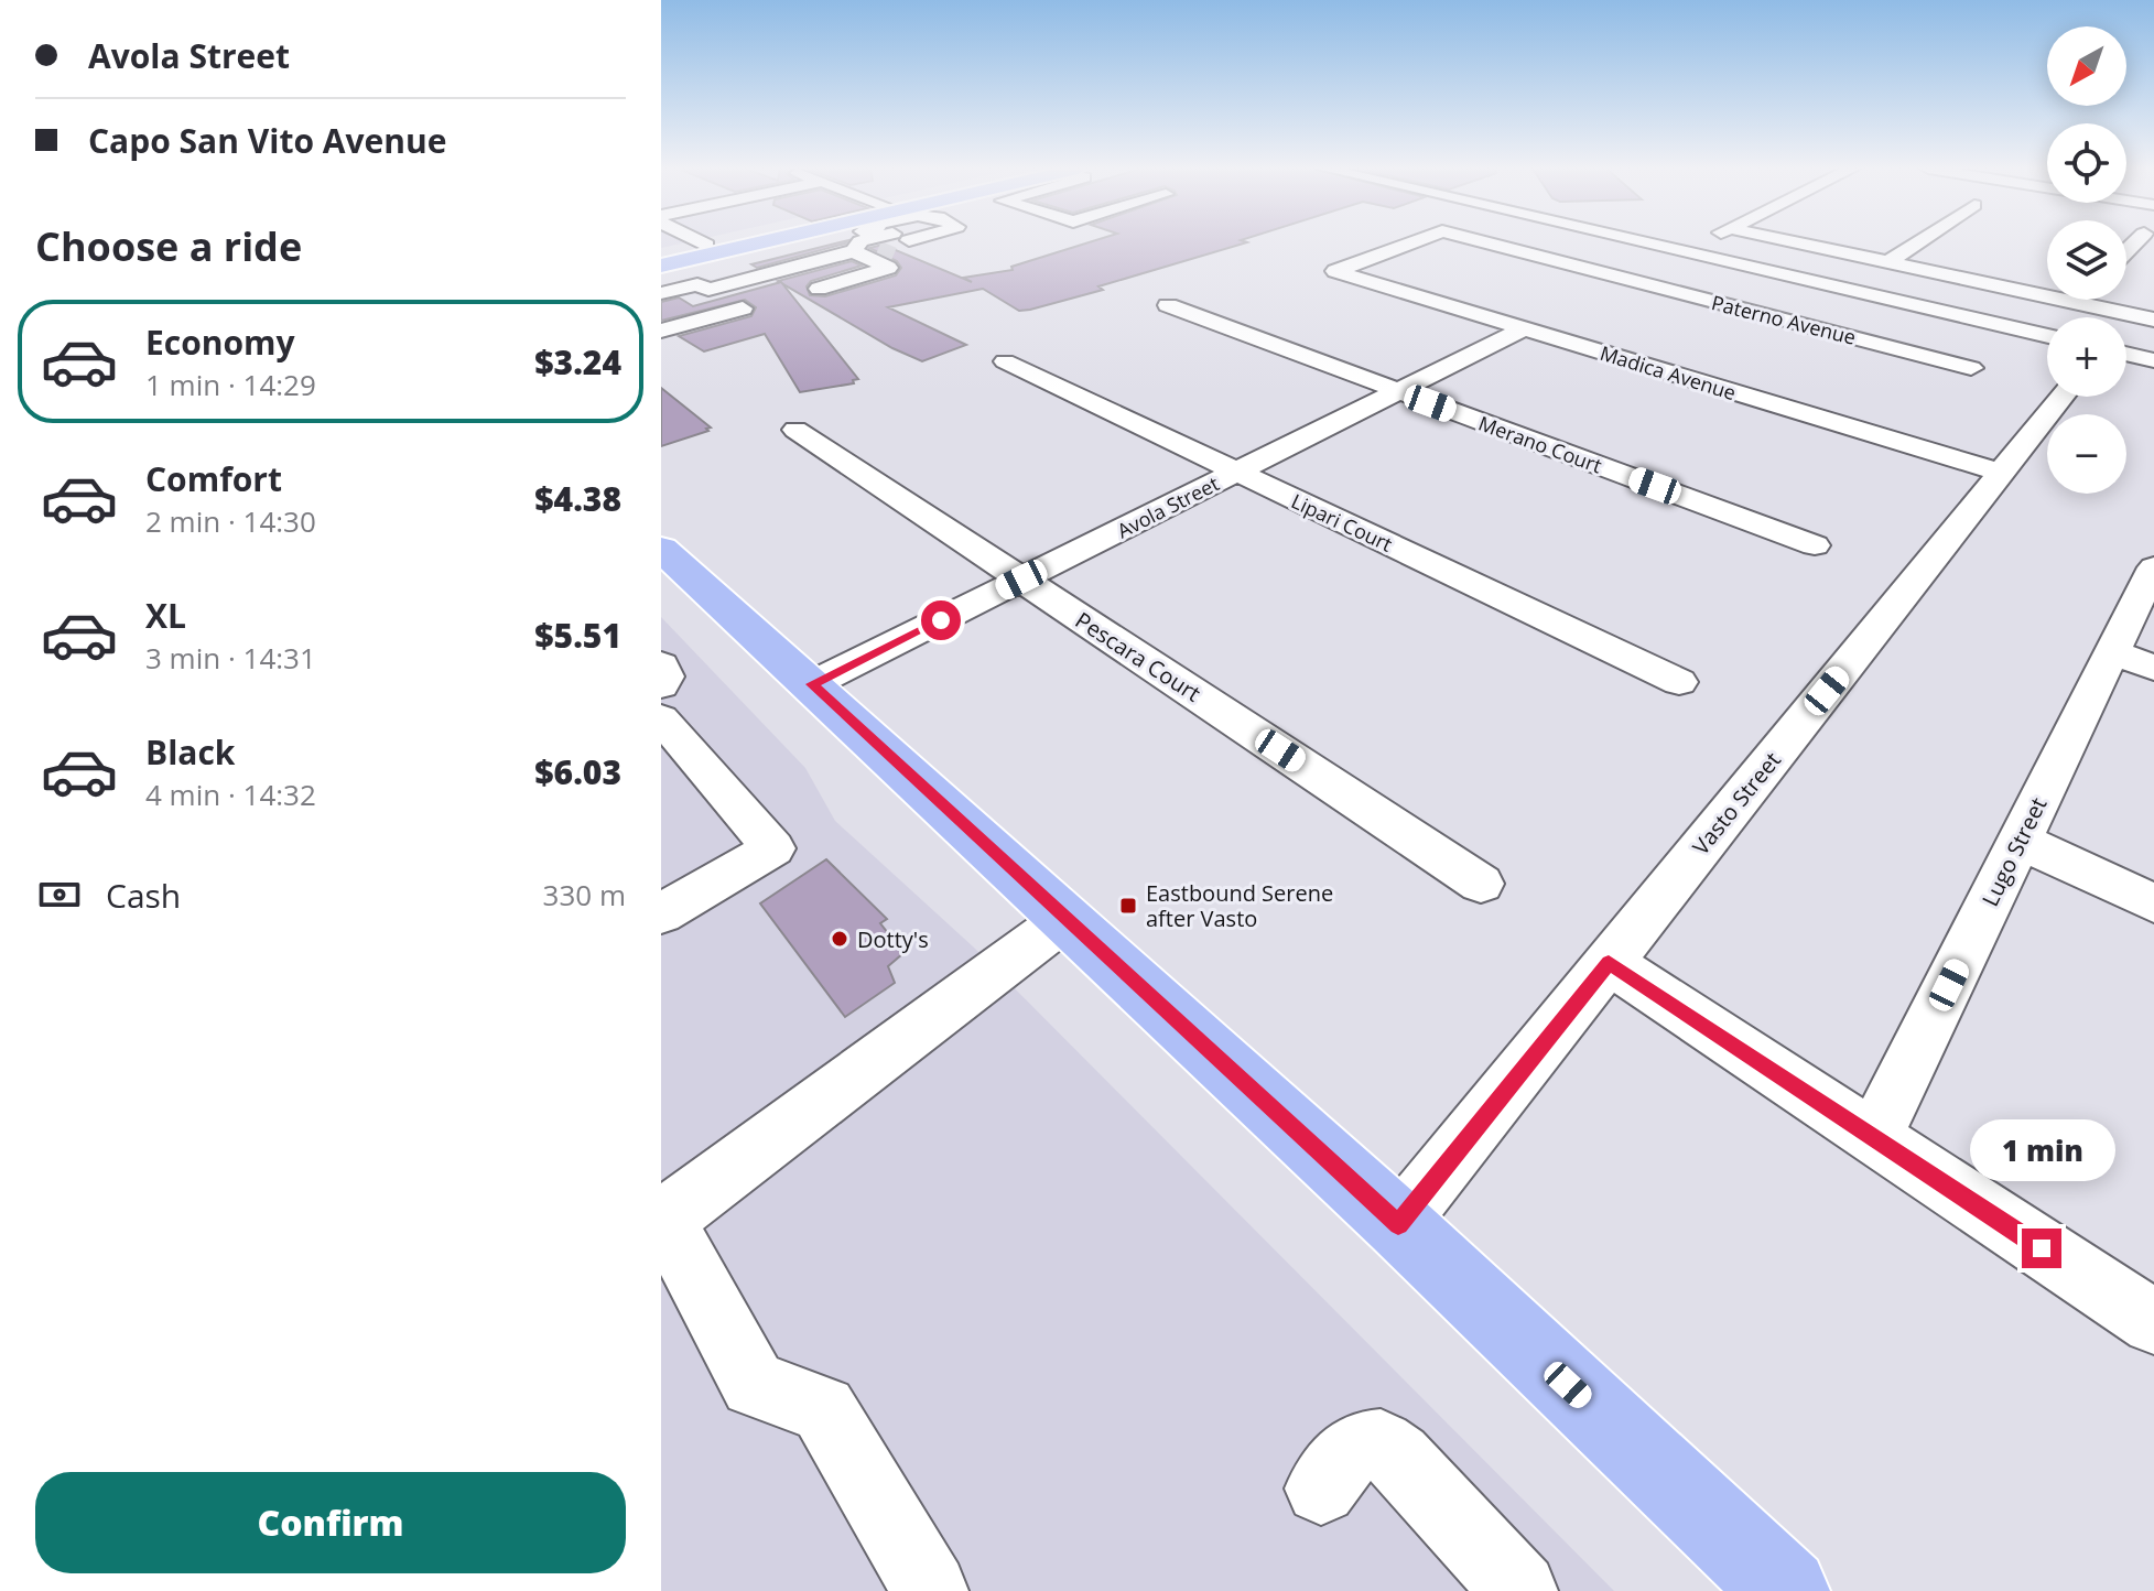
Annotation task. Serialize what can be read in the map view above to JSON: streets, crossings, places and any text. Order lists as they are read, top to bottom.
{
  "streets": {
    "street": [
      "Paterno Avenue",
      "Madica Avenue",
      "Merano Court",
      "Avola Street",
      "Lipari Court",
      "Pescara Court",
      "Vasto Street",
      "Lugo Street"
    ]
  },
  "crossings": [
    ["Madica Avenue", "Avola Street"],
    ["Madica Avenue", "Vasto Street"],
    ["Merano Court", "Avola Street"],
    ["Avola Street", "Lipari Court"],
    ["Avola Street", "Pescara Court"]
  ],
  "places": {
    "transit": ["Eastbound Serene after Vasto"],
    "other": ["Dotty's"]
  },
  "north": "bottom left",
  "page": {
    "banner": ["Avola Street", "Capo San Vito Avenue"],
    "map_buttons": ["+", "−"],
    "heading": "Choose a ride",
    "list": [
      {
        "name": "Economy",
        "note": "1 min · 14:29",
        "value": "$3.24"
      },
      {
        "name": "Comfort",
        "note": "2 min · 14:30",
        "value": "$4.38"
      },
      {
        "name": "XL",
        "note": "3 min · 14:31",
        "value": "$5.51"
      },
      {
        "name": "Black",
        "note": "4 min · 14:32",
        "value": "$6.03"
      }
    ],
    "pay": ["Cash", "330 m"],
    "bubble": "1 min",
    "buttons": "Confirm"
  }
}
